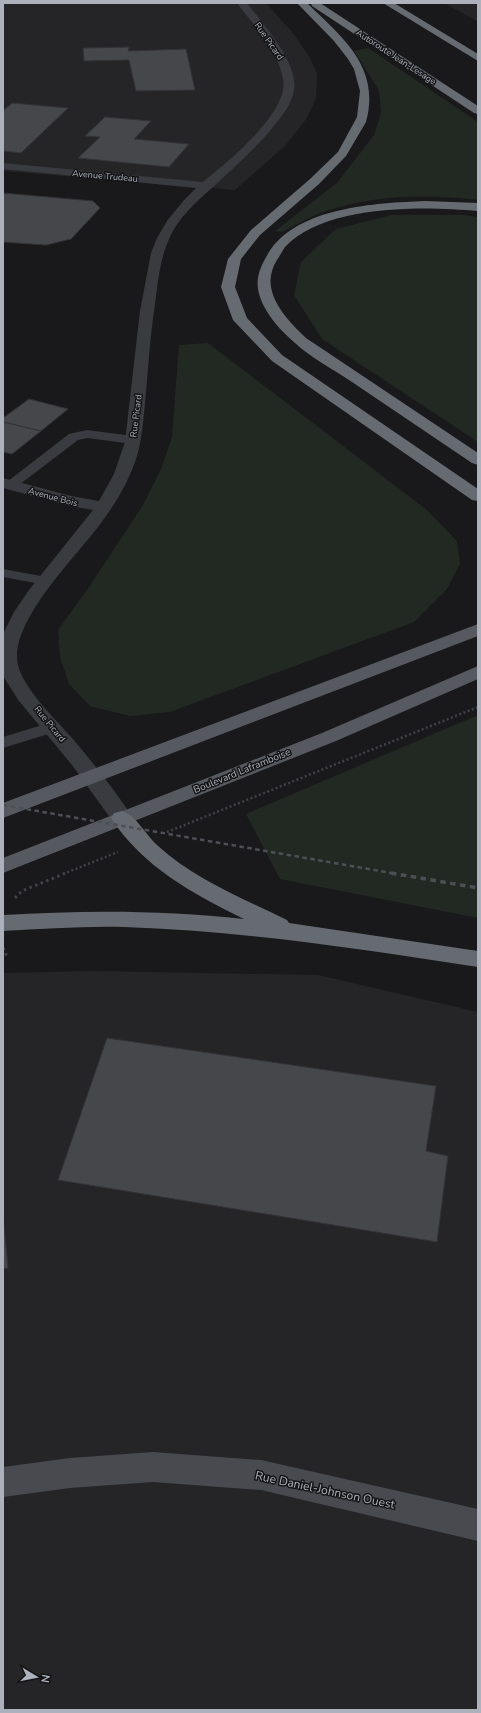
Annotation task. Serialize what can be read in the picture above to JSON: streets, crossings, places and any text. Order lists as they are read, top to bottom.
{
  "streets": {
    "highway": ["Autoroute Jean-Lesage"],
    "main road": ["Boulevard Laframboise"],
    "street": [
      "Rue Picard",
      "Avenue Trudeau",
      "Avenue Bois",
      "Rue Daniel-Johnson Ouest"
    ]
  },
  "crossings": [
    ["Rue Picard", "Avenue Trudeau"],
    ["Rue Picard", "Avenue Bois"],
    ["Rue Picard", "Boulevard Laframboise"]
  ],
  "north": "right"
}
